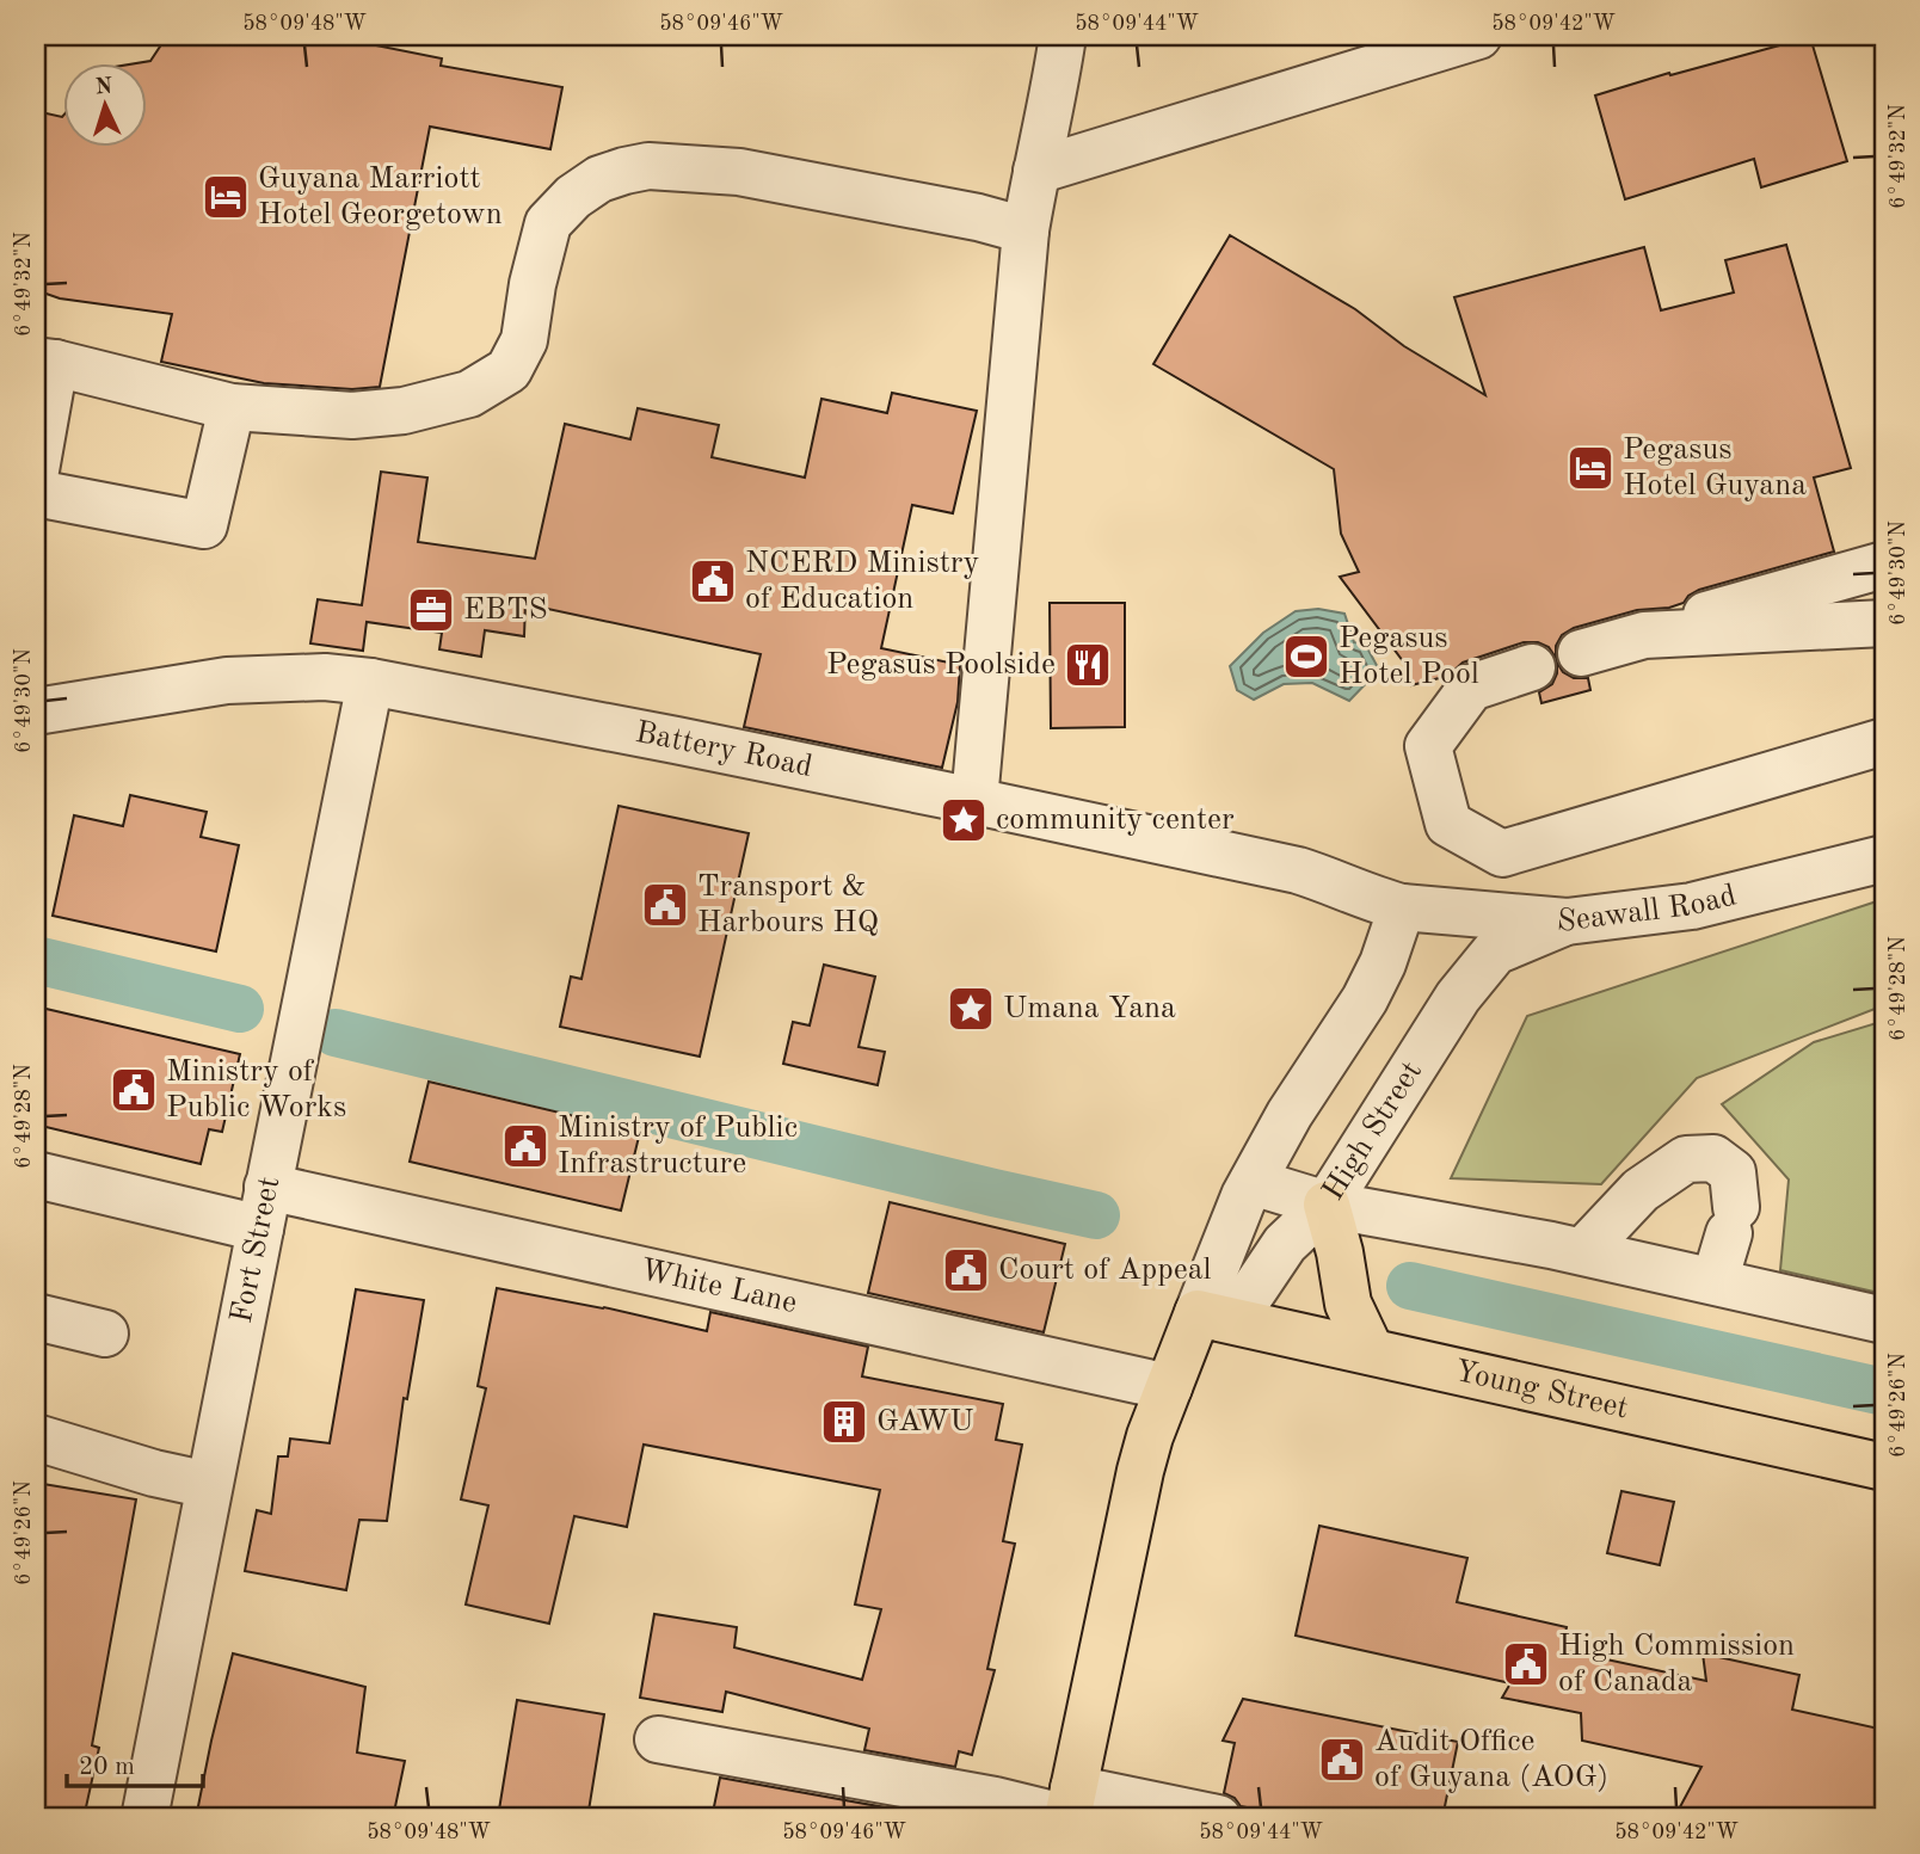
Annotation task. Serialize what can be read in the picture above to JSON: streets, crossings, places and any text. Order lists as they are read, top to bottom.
{
  "streets": {
    "main road": ["High Street", "Young Street"],
    "street": [
      "Battery Road",
      "Seawall Road",
      "Fort Street",
      "White Lane"
    ]
  },
  "crossings": [
    ["Battery Road", "Seawall Road"],
    ["Battery Road", "High Street"],
    ["Battery Road", "Fort Street"],
    ["Seawall Road", "High Street"],
    ["High Street", "White Lane"],
    ["High Street", "Young Street"],
    ["Fort Street", "White Lane"],
    ["White Lane", "Young Street"]
  ],
  "places": {
    "hotel": ["Guyana Marriott Hotel Georgetown", "Pegasus Hotel Guyana"],
    "public building": [
      "NCERD Ministry of Education",
      "Transport & Harbours HQ",
      "Ministry of Public Works",
      "Ministry of Public Infrastructure",
      "Court of Appeal",
      "High Commission of Canada",
      "Audit Office of Guyana (AOG)"
    ],
    "office": ["EBTS"],
    "sports": ["Pegasus Hotel Pool"],
    "restaurant": ["Pegasus Poolside"],
    "place": ["community center", "Umana Yana"],
    "building": ["GAWU"]
  },
  "scale_bar": "20 m",
  "north": "top",
  "coordinates": [
    "58°09'48\"W",
    "58°09'46\"W",
    "58°09'44\"W",
    "58°09'42\"W",
    "6°49'32\"N",
    "6°49'30\"N",
    "6°49'28\"N",
    "6°49'26\"N"
  ]
}
